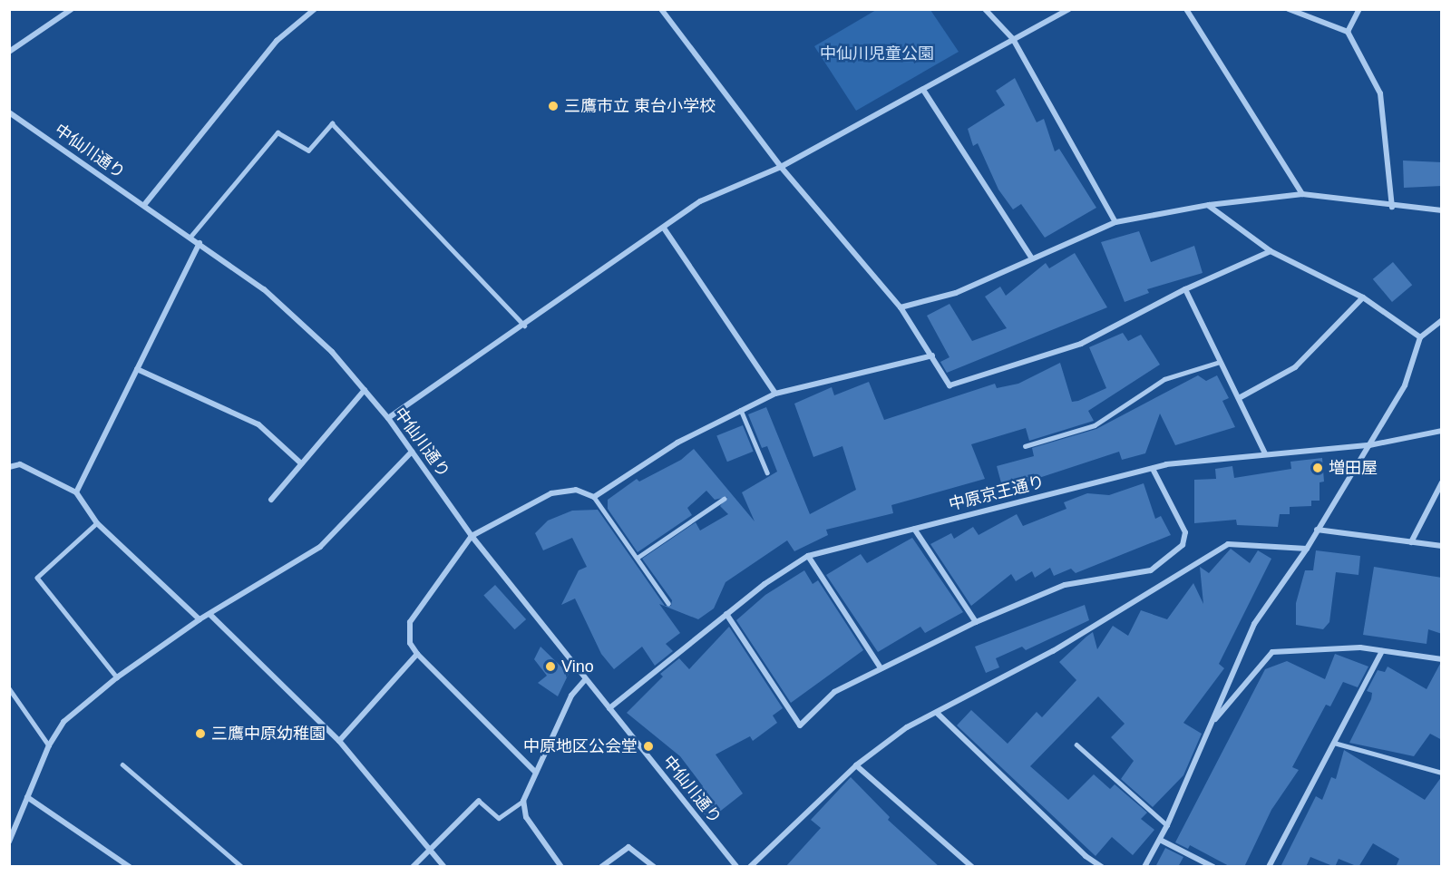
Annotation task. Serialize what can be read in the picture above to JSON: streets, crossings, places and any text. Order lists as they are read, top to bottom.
{
  "streets": {
    "street": ["中仙川通り", "中原京王通り"]
  },
  "crossings": [
    ["中仙川通り", "中原京王通り"]
  ],
  "parks": ["中仙川児童公園"],
  "places": [
    "三鷹市立 東台小学校",
    "増田屋",
    "Vino",
    "三鷹中原幼稚園",
    "中原地区公会堂"
  ]
}
